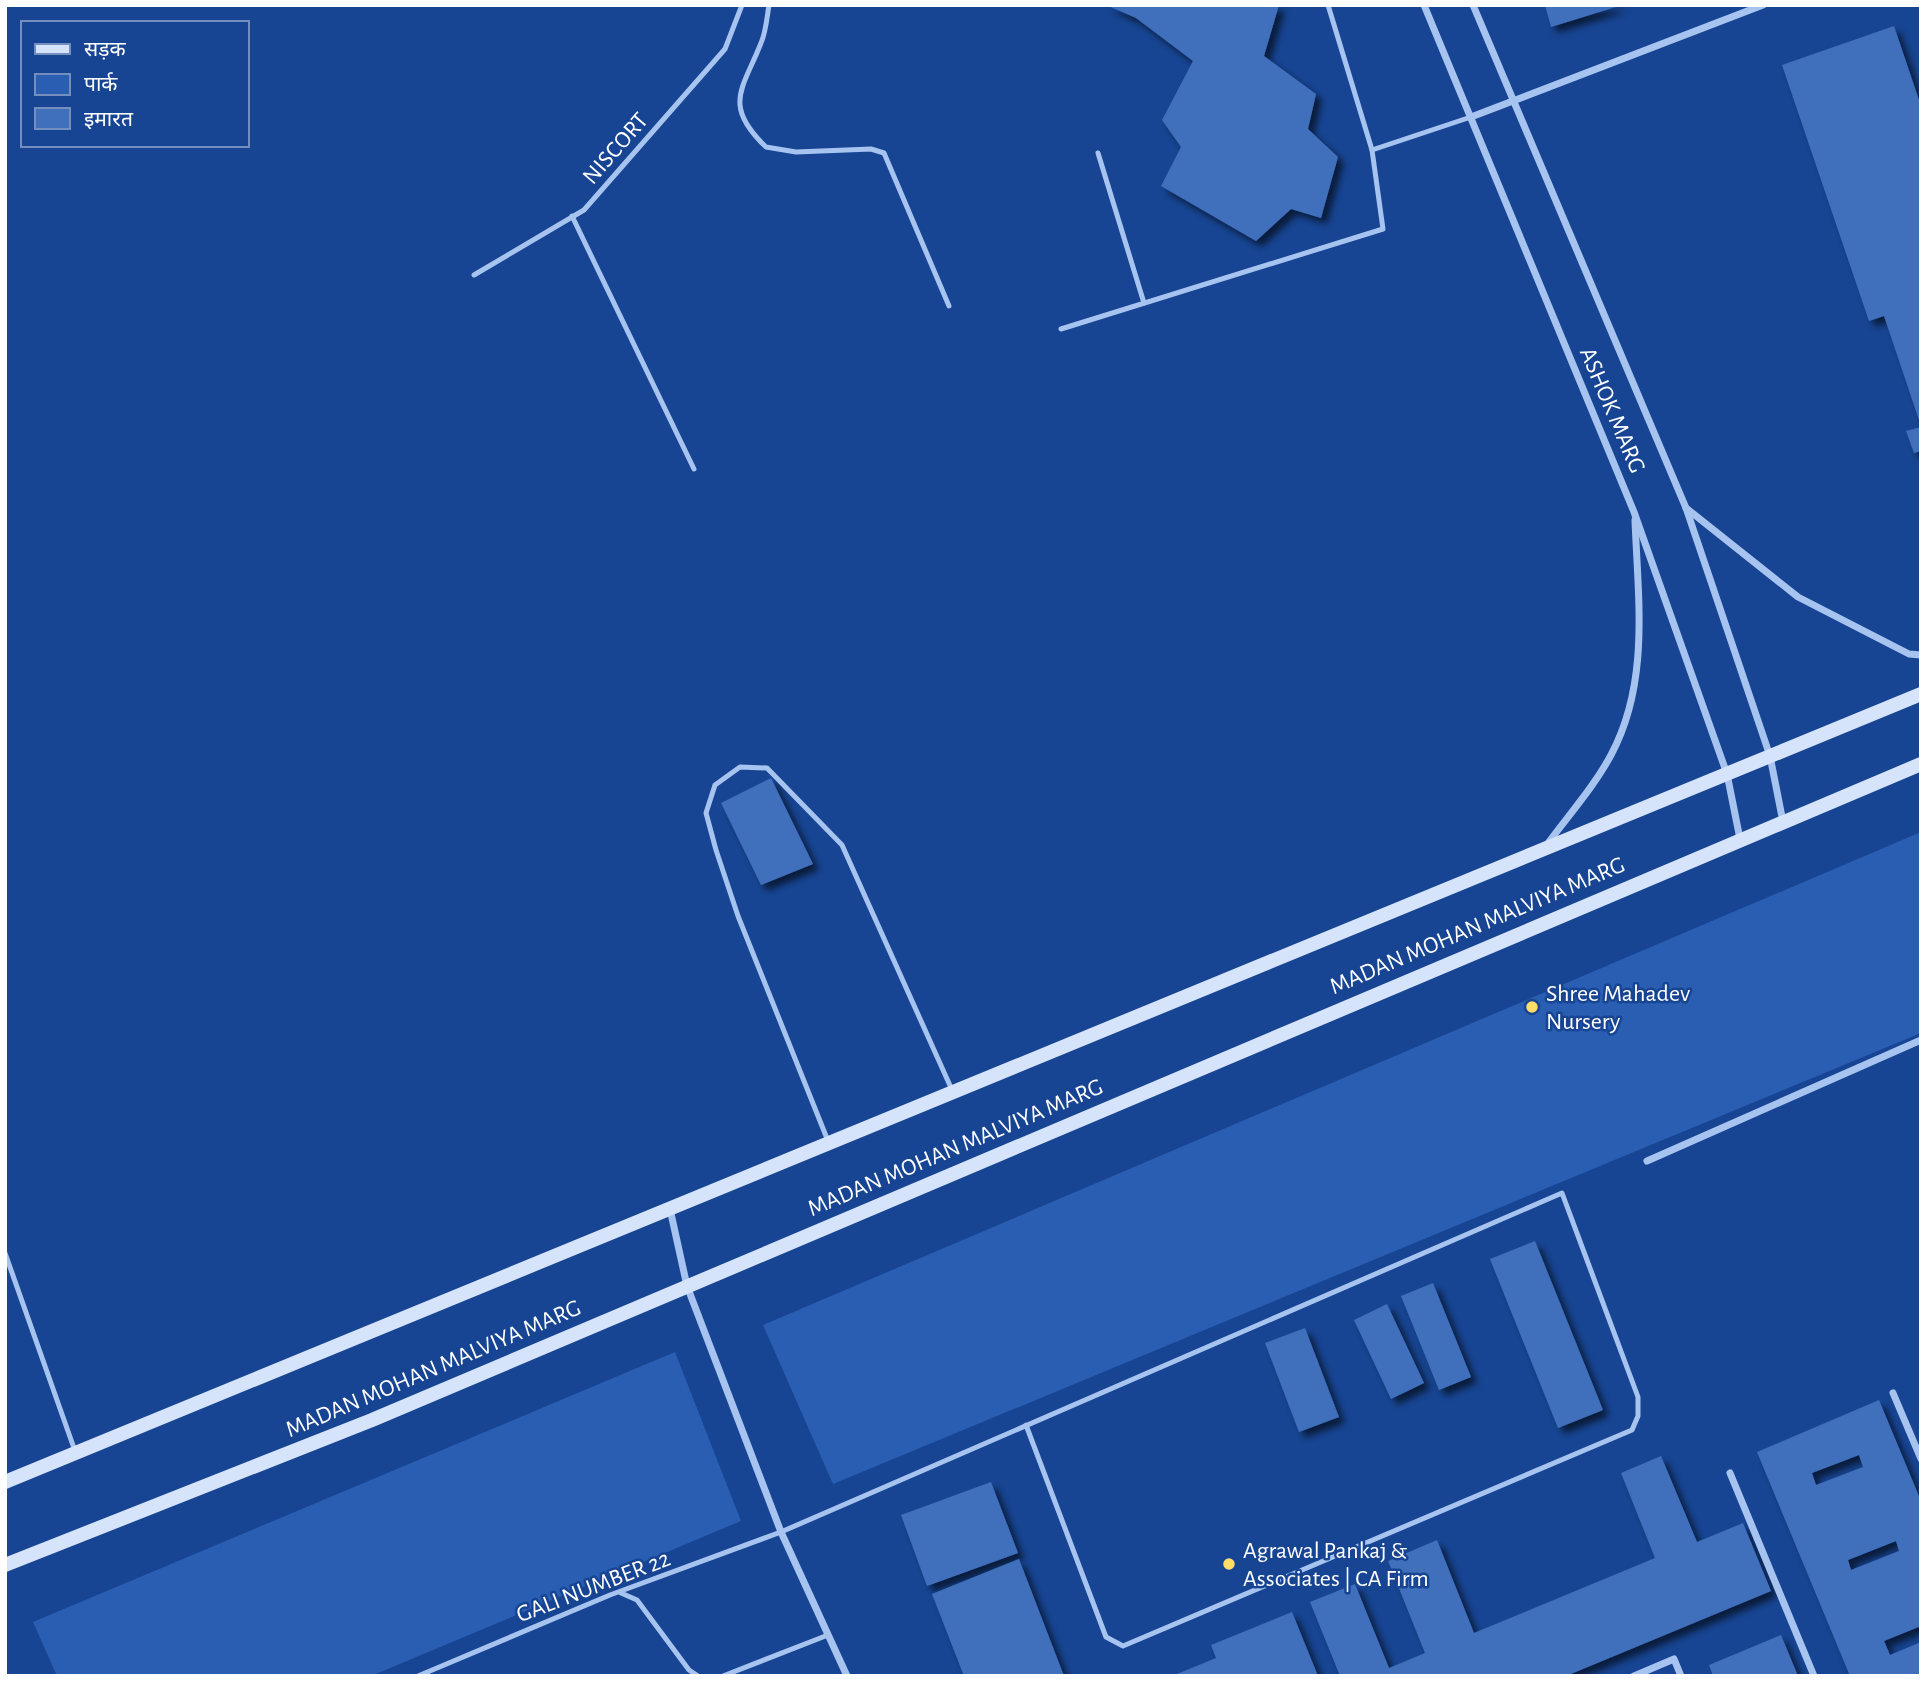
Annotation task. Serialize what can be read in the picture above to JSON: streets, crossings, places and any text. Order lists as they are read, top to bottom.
{
  "streets": {
    "main road": ["MADAN MOHAN MALVIYA MARG"],
    "street": ["ASHOK MARG"],
    "lane": ["NISCORT", "GALI NUMBER 22"]
  },
  "crossings": [
    ["ASHOK MARG", "MADAN MOHAN MALVIYA MARG"]
  ],
  "places": ["Shree Mahadev Nursery", "Agrawal Pankaj & Associates | CA Firm"],
  "legend": ["सड़क", "पार्क", "इमारत"]
}
